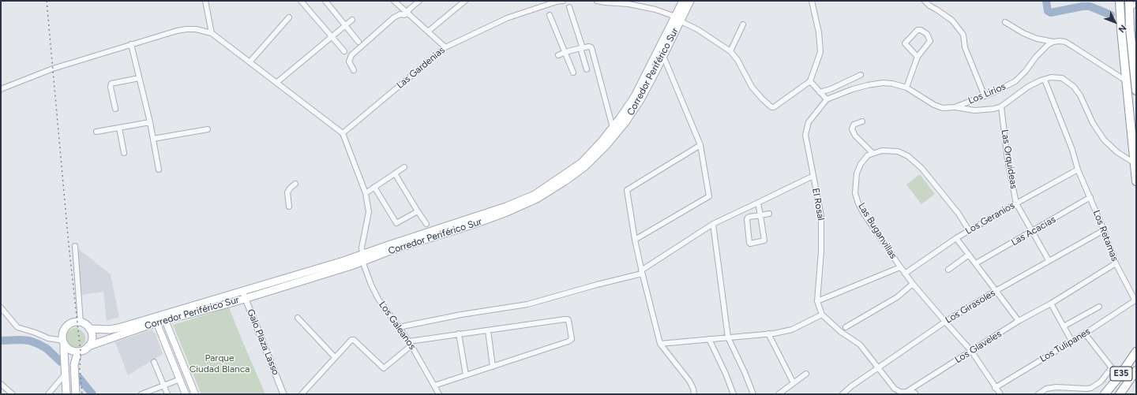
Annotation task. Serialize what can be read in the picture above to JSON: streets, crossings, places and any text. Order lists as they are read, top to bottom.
{
  "streets": {
    "highway": ["E35"],
    "main road": ["Corredor Periférico Sur"],
    "street": [
      "Las Gardenias",
      "Los Lirios",
      "Las Orquideas",
      "El Rosal",
      "Los Geranios",
      "Las Buganvillas",
      "Las Acacias",
      "Los Retamas",
      "Los Girasoles",
      "Los Galeanos",
      "Galo Plaza Lasso",
      "Los Tulipanes",
      "Los Glaveles"
    ]
  },
  "crossings": [
    ["Corredor Periférico Sur", "Los Galeanos"],
    ["Corredor Periférico Sur", "Galo Plaza Lasso"],
    ["Los Lirios", "El Rosal"],
    ["Las Orquideas", "Los Geranios"],
    ["Las Orquideas", "Las Acacias"],
    ["Las Orquideas", "Los Girasoles"],
    ["El Rosal", "Los Girasoles"],
    ["El Rosal", "Los Glaveles"],
    ["Los Geranios", "Las Buganvillas"],
    ["Los Geranios", "Los Retamas"],
    ["Las Buganvillas", "Los Girasoles"],
    ["Las Buganvillas", "Los Tulipanes"],
    ["Las Buganvillas", "Los Glaveles"],
    ["Las Acacias", "Los Retamas"],
    ["Los Retamas", "Los Girasoles"],
    ["Los Retamas", "Los Tulipanes"],
    ["Los Retamas", "Los Glaveles"]
  ],
  "parks": ["Parque Ciudad Blanca"],
  "north": "bottom right"
}
